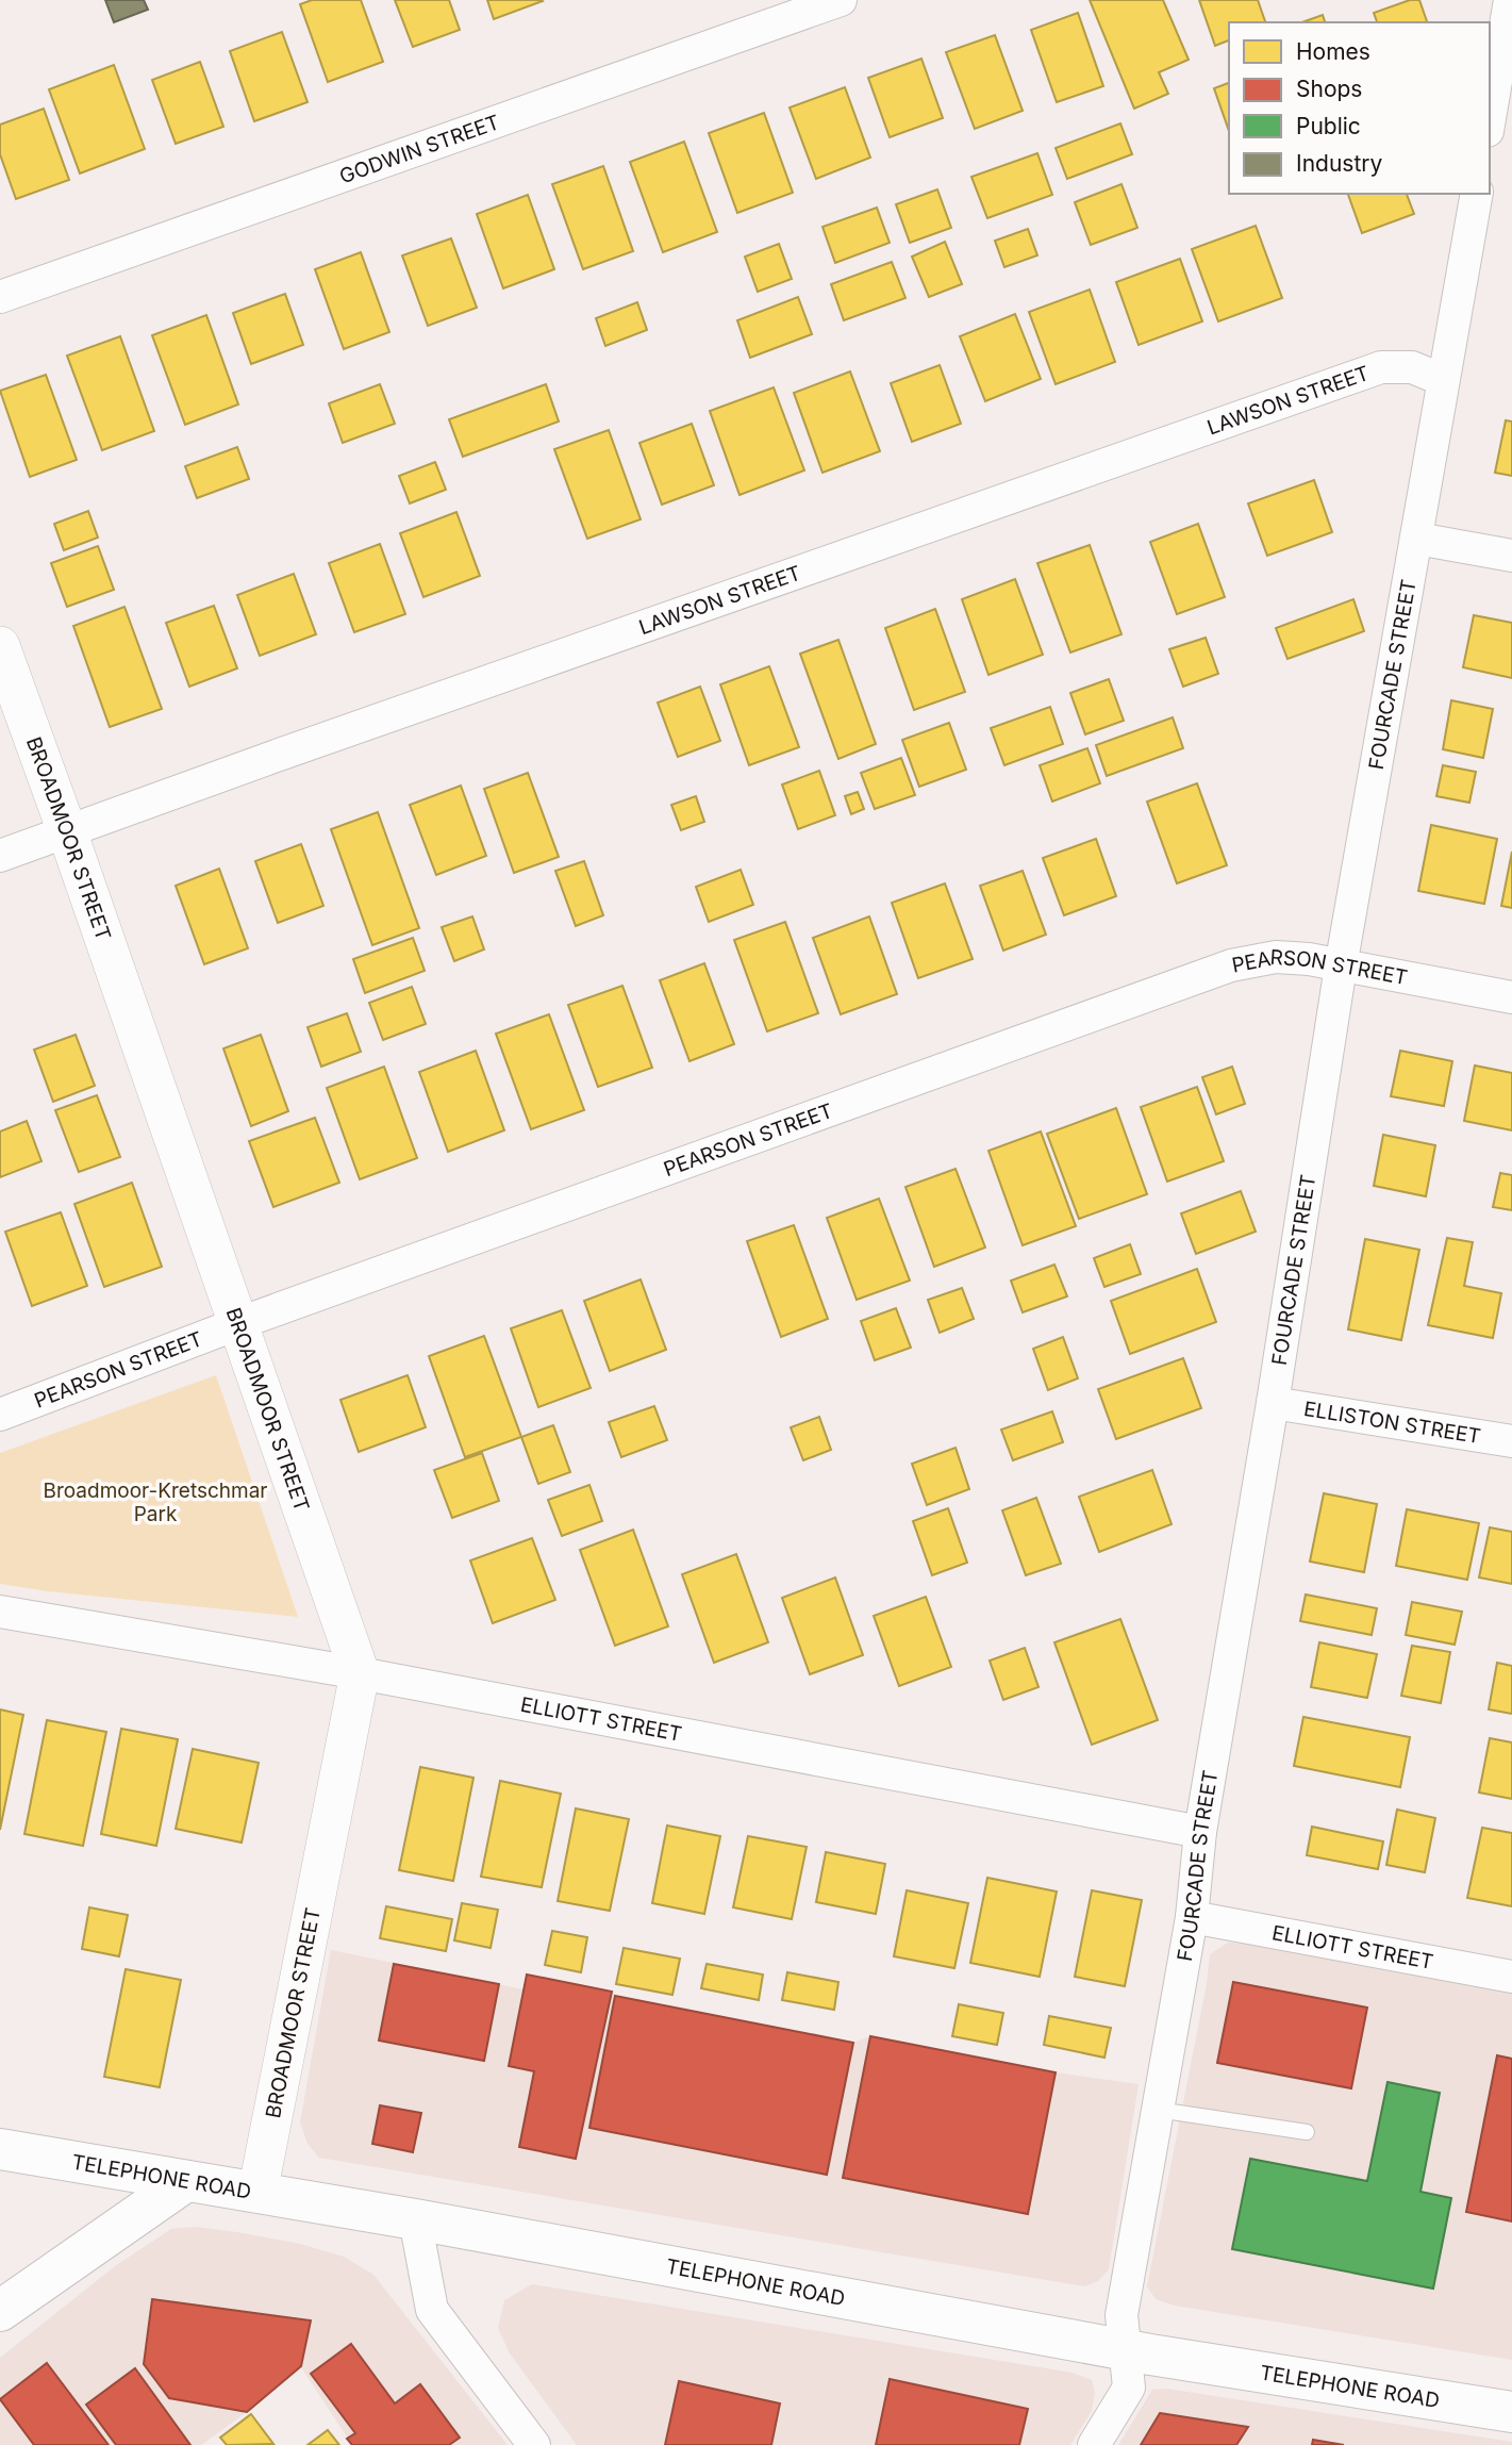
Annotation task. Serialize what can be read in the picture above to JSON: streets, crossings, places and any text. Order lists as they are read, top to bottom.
{
  "streets": {
    "main road": ["TELEPHONE ROAD"],
    "street": [
      "GODWIN STREET",
      "LAWSON STREET",
      "FOURCADE STREET",
      "BROADMOOR STREET",
      "PEARSON STREET",
      "ELLISTON STREET",
      "ELLIOTT STREET"
    ]
  },
  "crossings": [
    ["LAWSON STREET", "FOURCADE STREET"],
    ["LAWSON STREET", "BROADMOOR STREET"],
    ["FOURCADE STREET", "PEARSON STREET"],
    ["FOURCADE STREET", "ELLISTON STREET"],
    ["FOURCADE STREET", "ELLIOTT STREET"],
    ["FOURCADE STREET", "TELEPHONE ROAD"],
    ["BROADMOOR STREET", "PEARSON STREET"],
    ["BROADMOOR STREET", "ELLIOTT STREET"],
    ["BROADMOOR STREET", "TELEPHONE ROAD"]
  ],
  "parks": ["Broadmoor-Kretschmar Park"],
  "legend": [
    "Homes",
    "Shops",
    "Public",
    "Industry"
  ]
}
